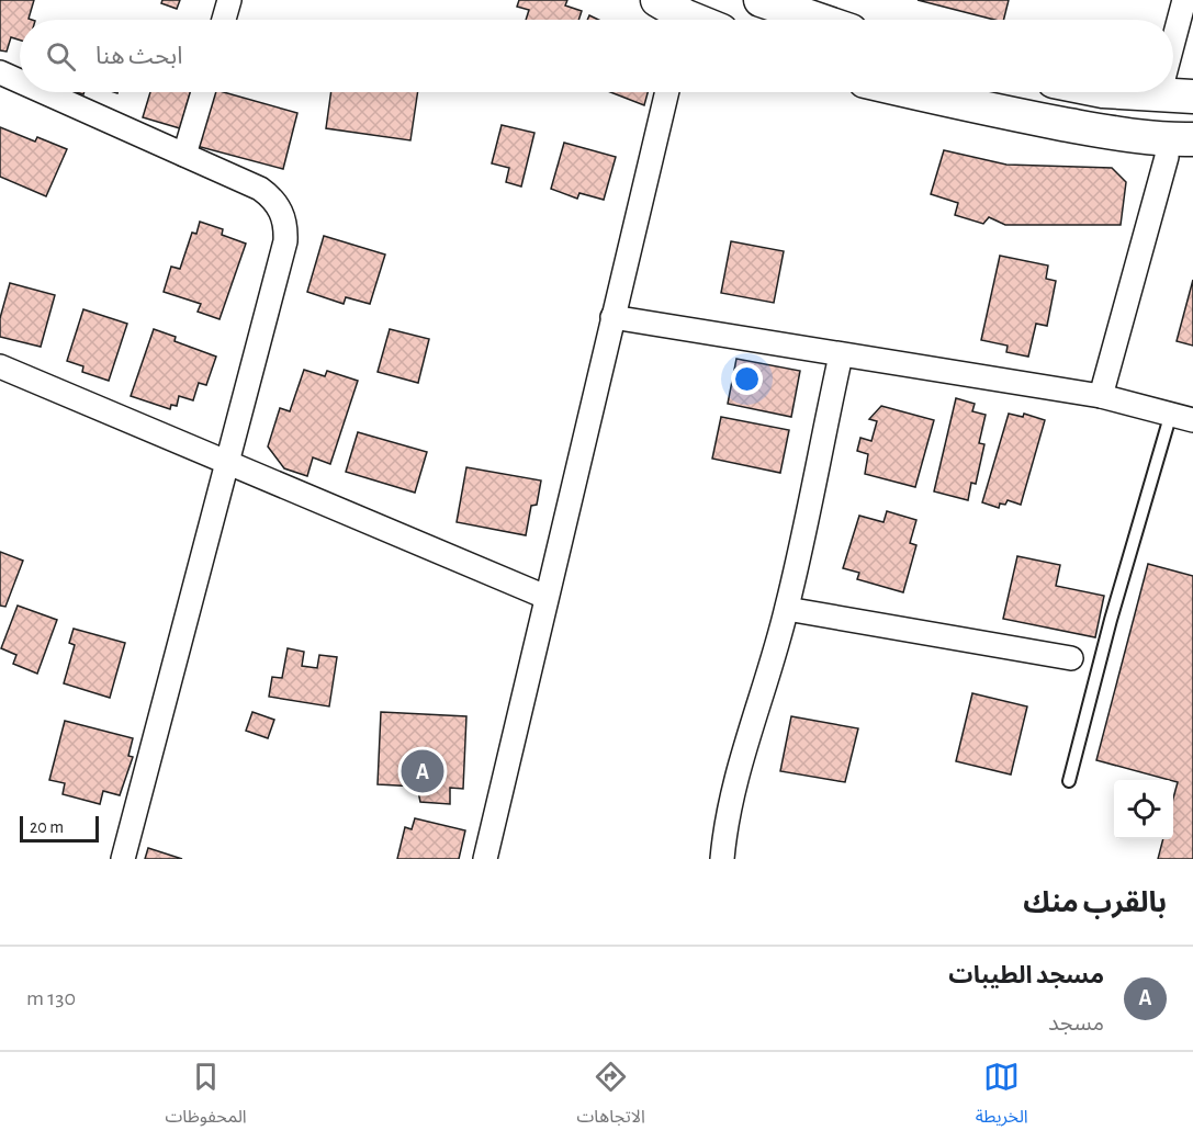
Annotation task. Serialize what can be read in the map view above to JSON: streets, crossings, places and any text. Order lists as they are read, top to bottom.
{
  "scale_bar": "20 m",
  "page": {
    "search": "ابحث هنا",
    "pins": "A",
    "scale": "20 m",
    "heading": "بالقرب منك",
    "list": [
      {
        "mark": "A",
        "name": "مسجد الطيبات",
        "note": "مسجد",
        "value": "130 m"
      }
    ],
    "nav": ["الخريطة", "الاتجاهات", "المحفوظات"]
  }
}
